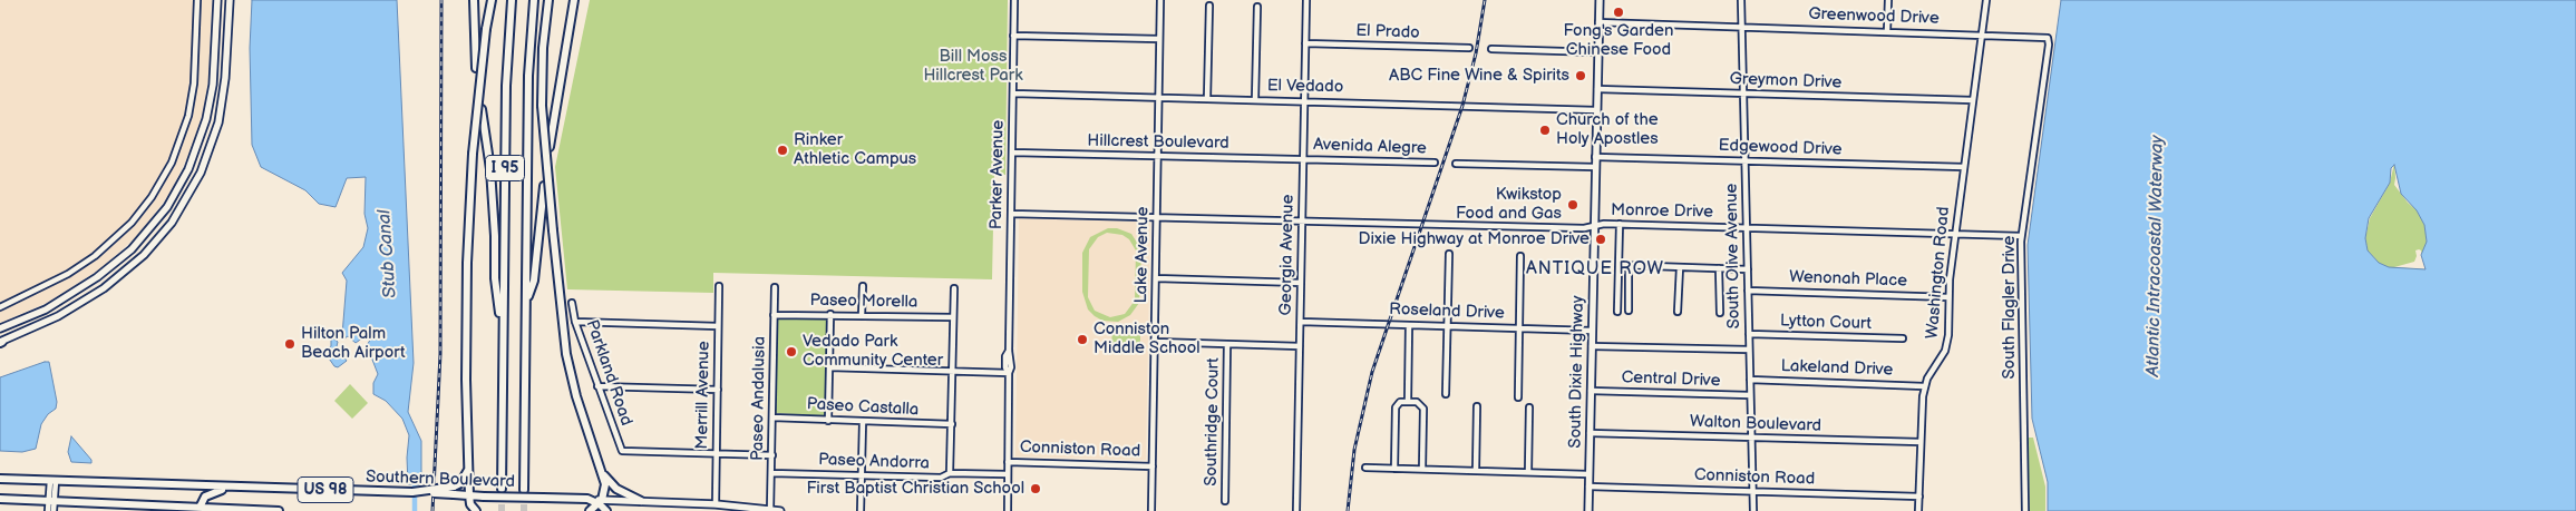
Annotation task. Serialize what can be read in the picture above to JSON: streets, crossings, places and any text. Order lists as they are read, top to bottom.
{
  "streets": {
    "highway": ["I 95", "Southern Boulevard", "US 98"],
    "main road": ["South Dixie Highway"],
    "street": [
      "Greenwood Drive",
      "El Prado",
      "Greymon Drive",
      "El Vedado",
      "Hillcrest Boulevard",
      "Avenida Alegre",
      "Edgewood Drive",
      "Parker Avenue",
      "Monroe Drive",
      "Lake Avenue",
      "Georgia Avenue",
      "South Olive Avenue",
      "Washington Road",
      "Wenonah Place",
      "Paseo Morella",
      "South Flagler Drive",
      "Roseland Drive",
      "Lytton Court",
      "Lakeland Drive",
      "Parkland Road",
      "Central Drive",
      "Merrill Avenue",
      "Paseo Andalusia",
      "Paseo Castalla",
      "Southridge Court",
      "Walton Boulevard",
      "Conniston Road",
      "Paseo Andorra"
    ]
  },
  "crossings": [
    ["Greenwood Drive", "South Olive Avenue"],
    ["Greenwood Drive", "Washington Road"],
    ["Greenwood Drive", "South Flagler Drive"],
    ["Greenwood Drive", "South Dixie Highway"],
    ["El Prado", "Georgia Avenue"],
    ["Greymon Drive", "South Olive Avenue"],
    ["Greymon Drive", "Washington Road"],
    ["Greymon Drive", "South Dixie Highway"],
    ["El Vedado", "Parker Avenue"],
    ["El Vedado", "Lake Avenue"],
    ["El Vedado", "Georgia Avenue"],
    ["El Vedado", "South Dixie Highway"],
    ["Hillcrest Boulevard", "Avenida Alegre"],
    ["Hillcrest Boulevard", "Parker Avenue"],
    ["Hillcrest Boulevard", "Lake Avenue"],
    ["Hillcrest Boulevard", "Georgia Avenue"],
    ["Avenida Alegre", "Georgia Avenue"],
    ["Edgewood Drive", "South Olive Avenue"],
    ["Edgewood Drive", "Washington Road"],
    ["Edgewood Drive", "South Dixie Highway"],
    ["Parker Avenue", "Monroe Drive"],
    ["Parker Avenue", "Conniston Road"],
    ["Parker Avenue", "Paseo Andorra"],
    ["Monroe Drive", "Lake Avenue"],
    ["Monroe Drive", "Georgia Avenue"],
    ["Monroe Drive", "South Olive Avenue"],
    ["Monroe Drive", "Washington Road"],
    ["Monroe Drive", "South Flagler Drive"],
    ["Monroe Drive", "South Dixie Highway"],
    ["Lake Avenue", "Conniston Road"],
    ["Georgia Avenue", "Roseland Drive"],
    ["South Olive Avenue", "Wenonah Place"],
    ["South Olive Avenue", "Lytton Court"],
    ["South Olive Avenue", "Lakeland Drive"],
    ["South Olive Avenue", "Central Drive"],
    ["South Olive Avenue", "Walton Boulevard"],
    ["South Olive Avenue", "Conniston Road"],
    ["Washington Road", "Wenonah Place"],
    ["Washington Road", "Lakeland Drive"],
    ["Washington Road", "Walton Boulevard"],
    ["Washington Road", "Conniston Road"],
    ["Paseo Morella", "Paseo Andalusia"],
    ["Roseland Drive", "South Dixie Highway"],
    ["South Dixie Highway", "Central Drive"],
    ["South Dixie Highway", "Walton Boulevard"],
    ["South Dixie Highway", "Conniston Road"],
    ["Parkland Road", "Merrill Avenue"],
    ["Paseo Andalusia", "Paseo Castalla"],
    ["Paseo Andalusia", "Paseo Andorra"]
  ],
  "districts": ["ANTIQUE ROW"],
  "water": ["Stub Canal", "Atlantic Intracoastal Waterway"],
  "parks": ["Bill Moss Hillcrest Park"],
  "places": [
    "Fong's Garden Chinese Food",
    "ABC Fine Wine & Spirits",
    "Church of the Holy Apostles",
    "Rinker Athletic Campus",
    "Kwikstop Food and Gas",
    "Dixie Highway at Monroe Drive",
    "Conniston Middle School",
    "Hilton Palm Beach Airport",
    "Vedado Park Community Center",
    "First Baptist Christian School"
  ]
}
